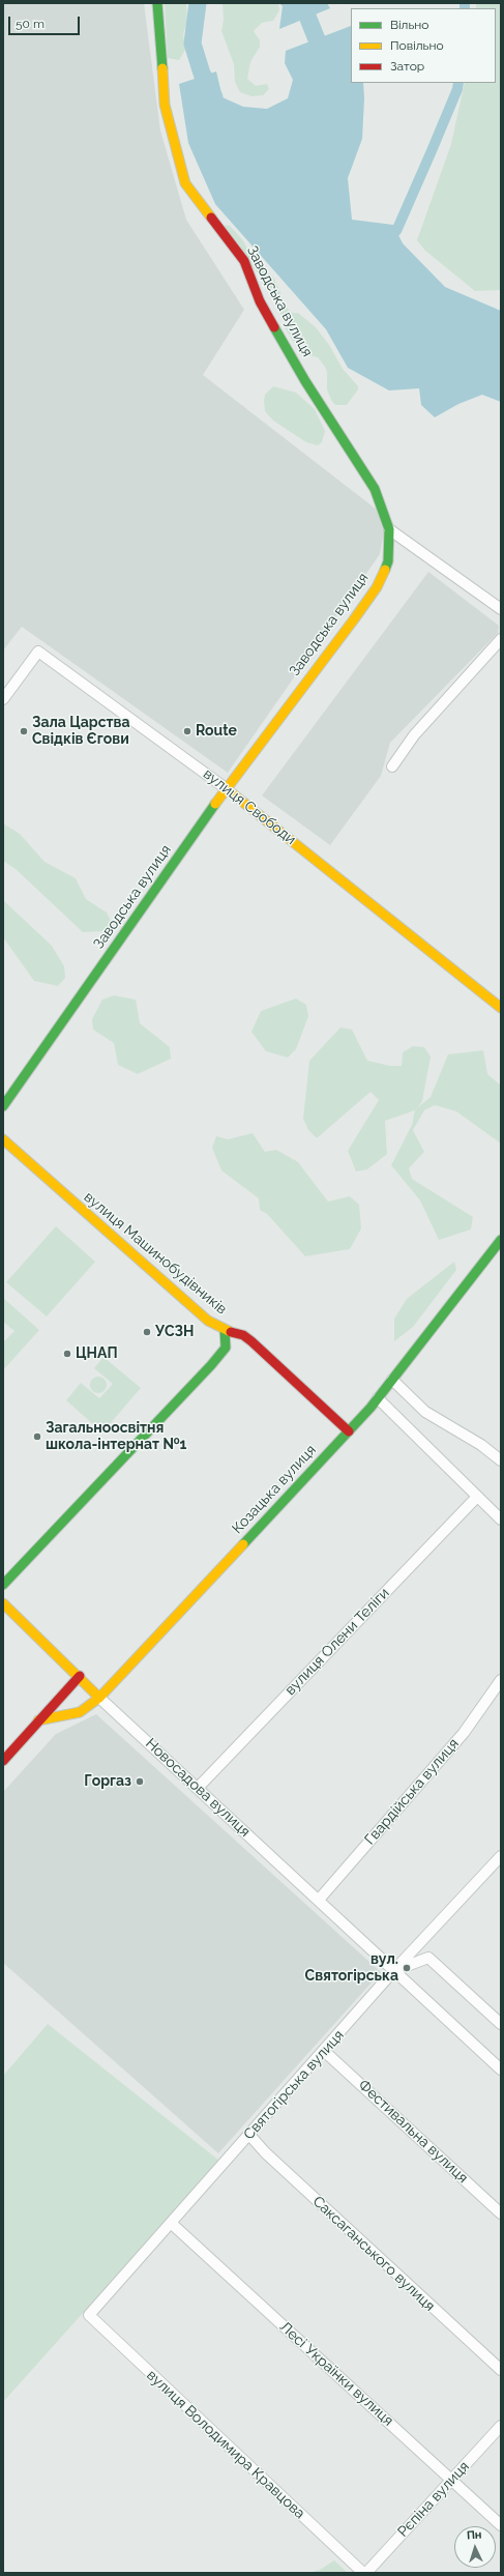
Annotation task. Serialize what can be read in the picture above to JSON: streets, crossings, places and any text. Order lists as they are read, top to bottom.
{
  "streets": {
    "street": [
      "Заводська вулиця",
      "вулиця Свободи",
      "вулиця Машинобудівників",
      "Козацька вулиця",
      "вулиця Олени Теліги",
      "Новосадова вулиця",
      "Гвардійська вулиця",
      "Святогірська вулиця",
      "Фестивальна вулиця",
      "Саксаганського вулиця",
      "Лесі Українки вулиця",
      "вулиця Володимира Кравцова",
      "Рєпіна вулиця"
    ]
  },
  "crossings": [
    ["Заводська вулиця", "вулиця Свободи"],
    ["вулиця Машинобудівників", "Козацька вулиця"],
    ["Козацька вулиця", "Новосадова вулиця"],
    ["вулиця Олени Теліги", "Новосадова вулиця"],
    ["Новосадова вулиця", "Гвардійська вулиця"],
    ["Новосадова вулиця", "Святогірська вулиця"],
    ["Святогірська вулиця", "Фестивальна вулиця"],
    ["Святогірська вулиця", "Саксаганського вулиця"],
    ["Святогірська вулиця", "Лесі Українки вулиця"],
    ["Святогірська вулиця", "вулиця Володимира Кравцова"],
    ["Лесі Українки вулиця", "Рєпіна вулиця"],
    ["вулиця Володимира Кравцова", "Рєпіна вулиця"]
  ],
  "places": [
    "Зала Царства Свідків Єгови",
    "Route",
    "УСЗН",
    "ЦНАП",
    "Загальноосвітня школа-інтернат №1",
    "Горгаз",
    "вул. Святогірська"
  ],
  "legend": ["Вільно", "Повільно", "Затор"],
  "scale_bar": "50 m",
  "north": "top"
}
